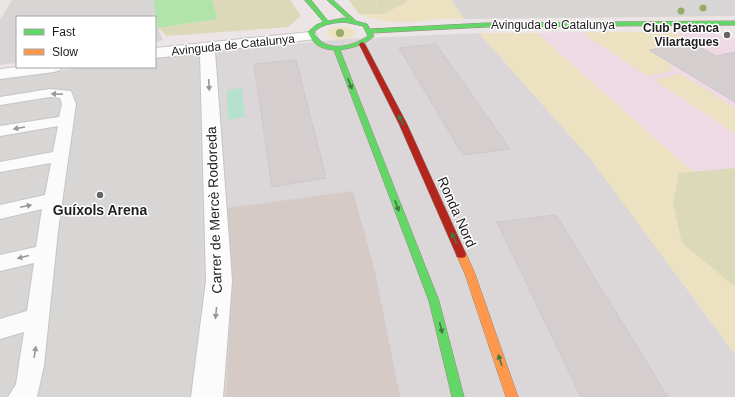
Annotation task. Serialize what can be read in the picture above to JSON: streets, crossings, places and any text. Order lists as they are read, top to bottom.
{
  "streets": {
    "street": ["Avinguda de Catalunya", "Carrer de Mercè Rodoreda", "Ronda Nord"]
  },
  "crossings": [
    ["Avinguda de Catalunya", "Carrer de Mercè Rodoreda"]
  ],
  "places": ["Club Petanca Vilartagues", "Guíxols Arena"],
  "legend": ["Fast", "Slow"]
}
